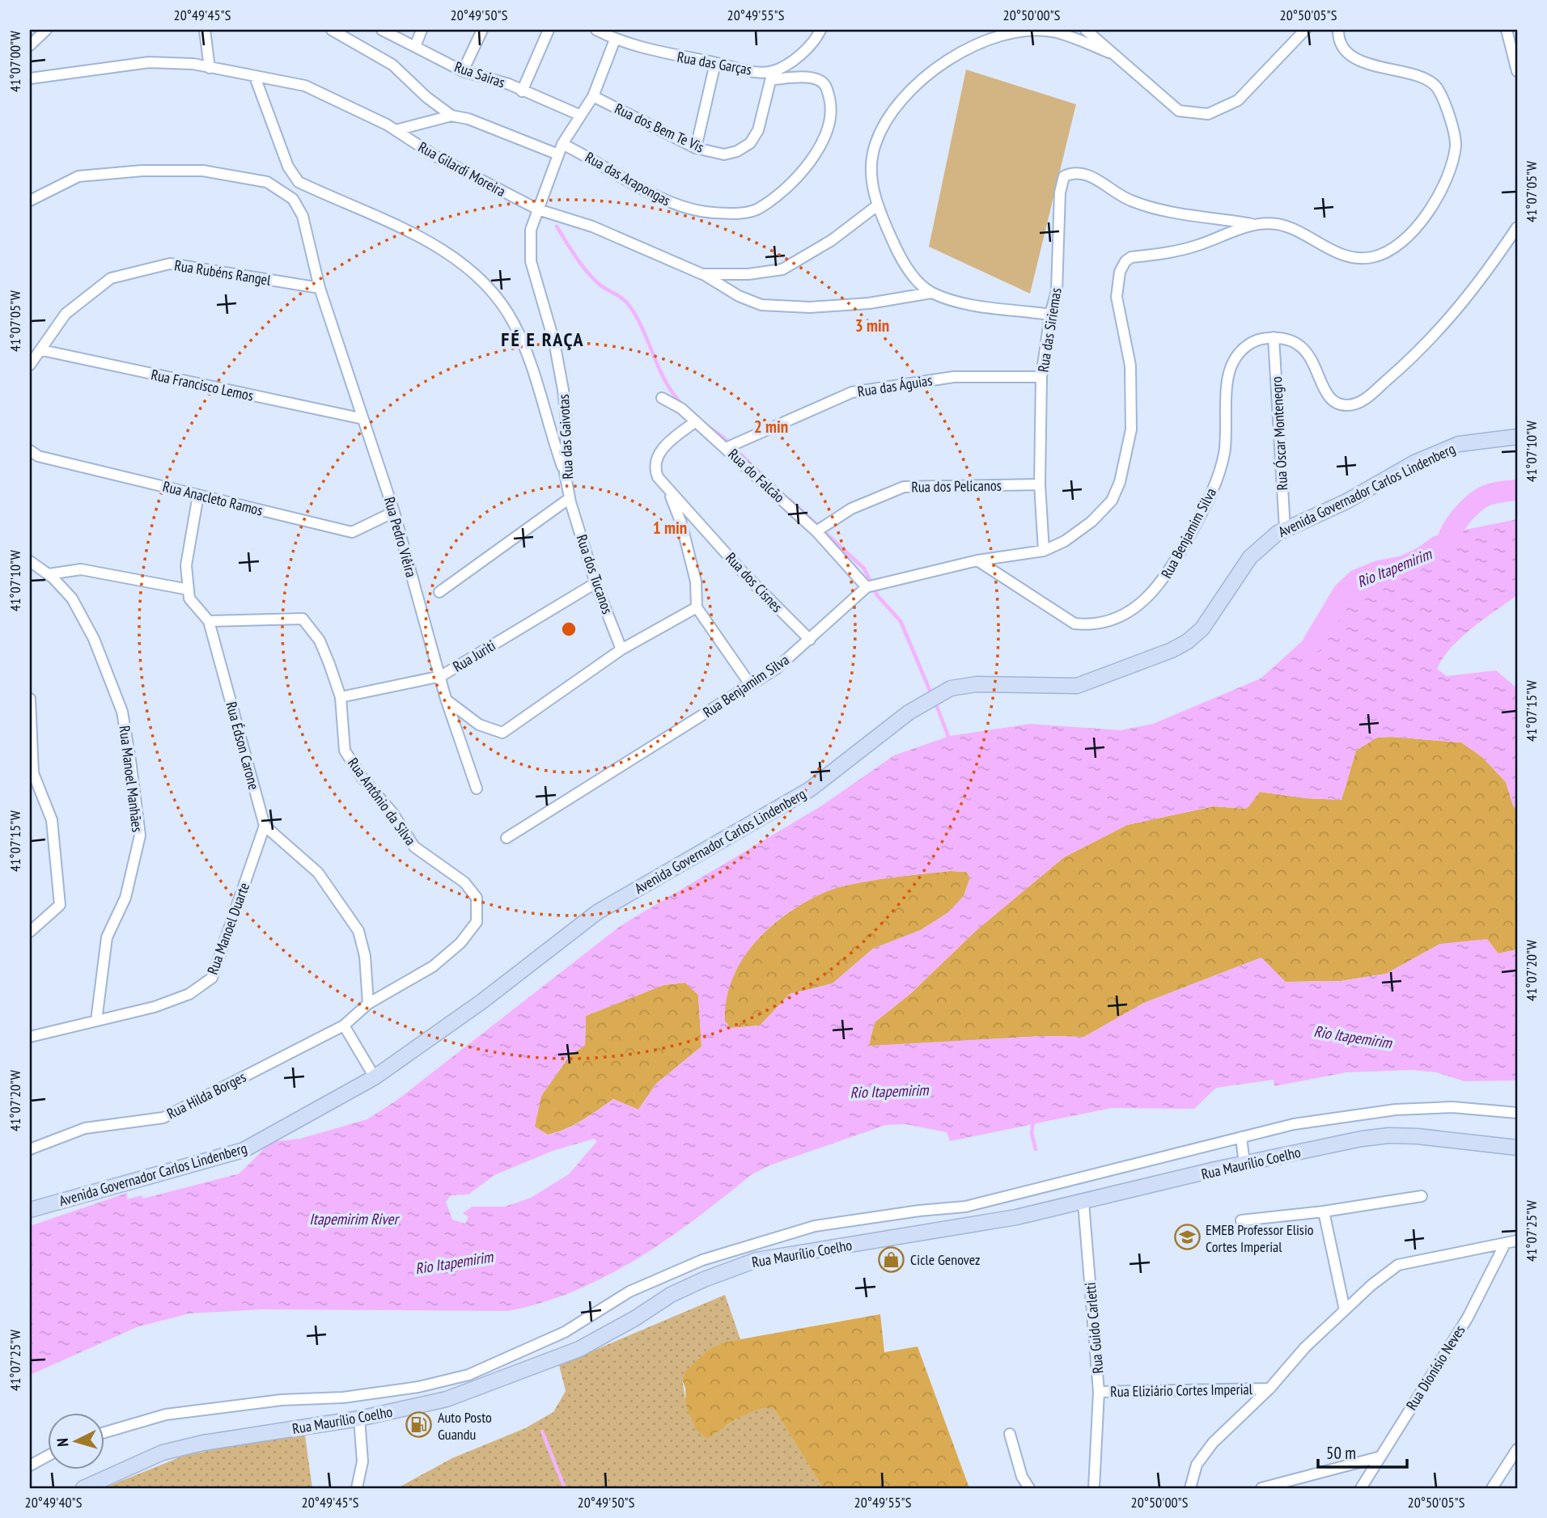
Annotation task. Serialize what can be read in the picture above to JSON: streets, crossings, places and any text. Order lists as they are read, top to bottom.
{
  "streets": {
    "street": [
      "Rua das Garças",
      "Rua Sairas",
      "Rua dos Bem Te Vis",
      "Rua Gilardi Moreira",
      "Rua das Arapongas",
      "Rua Rubéns Rangel",
      "Rua das Siriemas",
      "Rua Francisco Lemos",
      "Rua das Águias",
      "Rua Óscar Montenegro",
      "Rua das Gaivotas",
      "Rua do Falcão",
      "Rua dos Pelicanos",
      "Avenida Governador Carlos Lindenberg",
      "Rua Anacleto Ramos",
      "Rua Benjamim Silva",
      "Rua Pedro Viêira",
      "Rua dos Tucanos",
      "Rua dos Cisnes",
      "Rua Juriti",
      "Rua Édson Carone",
      "Rua Manoel Manhães",
      "Rua Antônio da Silva",
      "Rua Manoel Duarte",
      "Rua Hilda Borges",
      "Rua Maurílio Coelho",
      "Rua Guido Carletti",
      "Rua Dionísio Neves",
      "Rua Eliziário Cortes Imperial"
    ]
  },
  "crossings": [
    ["Rua das Garças", "Rua dos Bem Te Vis"],
    ["Rua das Garças", "Rua das Arapongas"],
    ["Rua dos Bem Te Vis", "Rua das Arapongas"],
    ["Rua Gilardi Moreira", "Rua das Gaivotas"],
    ["Rua Rubéns Rangel", "Rua Francisco Lemos"],
    ["Rua Rubéns Rangel", "Rua Pedro Viêira"],
    ["Rua das Siriemas", "Rua das Águias"],
    ["Rua das Siriemas", "Rua dos Pelicanos"],
    ["Rua Francisco Lemos", "Rua Pedro Viêira"],
    ["Rua das Águias", "Rua do Falcão"],
    ["Rua Óscar Montenegro", "Avenida Governador Carlos Lindenberg"],
    ["Rua Óscar Montenegro", "Rua Benjamim Silva"],
    ["Rua das Gaivotas", "Rua dos Tucanos"],
    ["Rua do Falcão", "Rua dos Pelicanos"],
    ["Rua do Falcão", "Rua Benjamim Silva"],
    ["Rua do Falcão", "Rua dos Cisnes"],
    ["Rua Anacleto Ramos", "Rua Pedro Viêira"],
    ["Rua Anacleto Ramos", "Rua Édson Carone"],
    ["Rua Benjamim Silva", "Rua dos Cisnes"],
    ["Rua Pedro Viêira", "Rua Juriti"],
    ["Rua dos Tucanos", "Rua Juriti"],
    ["Rua Juriti", "Rua Antônio da Silva"],
    ["Rua Édson Carone", "Rua Antônio da Silva"],
    ["Rua Édson Carone", "Rua Manoel Duarte"],
    ["Rua Manoel Manhães", "Rua Manoel Duarte"],
    ["Rua Antônio da Silva", "Rua Hilda Borges"],
    ["Rua Maurílio Coelho", "Rua Guido Carletti"],
    ["Rua Guido Carletti", "Rua Eliziário Cortes Imperial"],
    ["Rua Dionísio Neves", "Rua Eliziário Cortes Imperial"]
  ],
  "districts": ["FÉ E RAÇA"],
  "water": ["Rio Itapemirim", "Itapemirim River"],
  "places": {
    "school or university": ["EMEB Professor Elisio Cortes Imperial"],
    "shop": ["Cicle Genovez"],
    "fuel station": ["Auto Posto Guandu"]
  },
  "scale_bar": "50 m",
  "north": "left",
  "coordinates": [
    "20°49'45\"S",
    "20°49'50\"S",
    "20°49'55\"S",
    "20°50'00\"S",
    "20°50'05\"S",
    "41°07'00\"W",
    "41°07'05\"W",
    "41°07'10\"W",
    "41°07'15\"W",
    "41°07'20\"W",
    "41°07'25\"W",
    "20°49'40\"S"
  ],
  "rings": ["3 min", "2 min", "1 min"]
}
